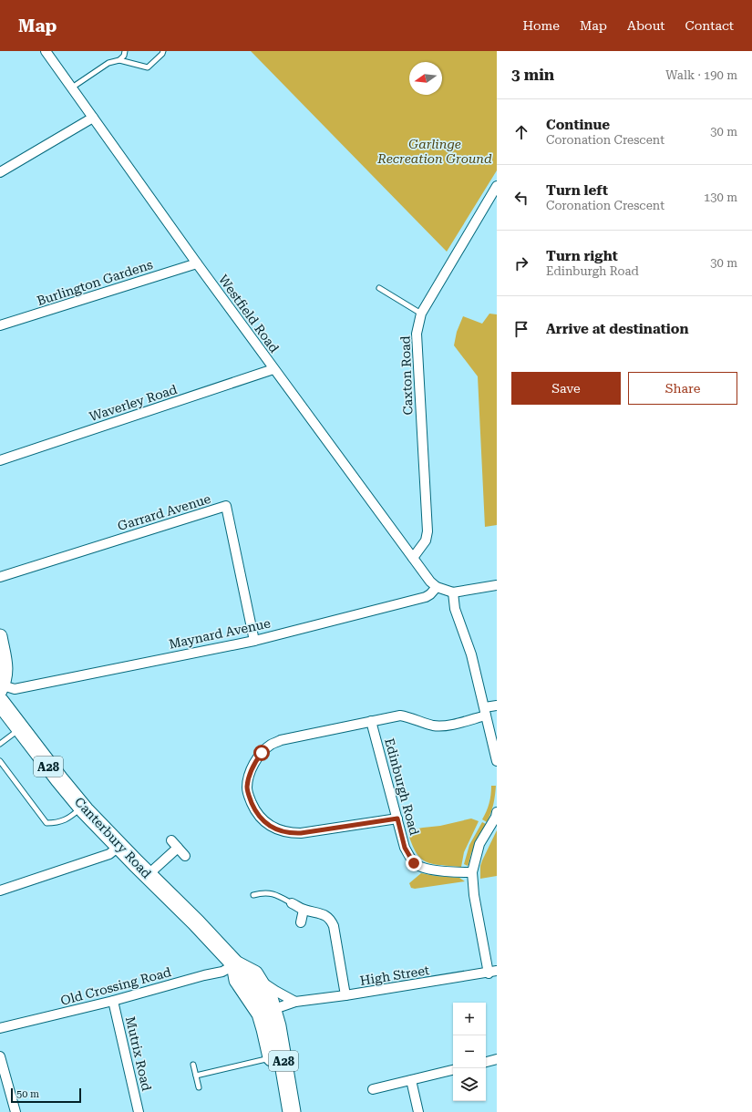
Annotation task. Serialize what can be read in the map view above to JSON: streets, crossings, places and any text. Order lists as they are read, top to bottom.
{
  "streets": {
    "highway": ["A28", "Canterbury Road"],
    "street": [
      "Burlington Gardens",
      "Westfield Road",
      "Caxton Road",
      "Waverley Road",
      "Garrard Avenue",
      "Maynard Avenue",
      "Edinburgh Road",
      "High Street",
      "Old Crossing Road",
      "Mutrix Road"
    ]
  },
  "crossings": [
    ["Burlington Gardens", "Westfield Road"],
    ["Westfield Road", "Caxton Road"],
    ["Westfield Road", "Waverley Road"],
    ["Westfield Road", "Maynard Avenue"],
    ["Garrard Avenue", "Maynard Avenue"],
    ["Maynard Avenue", "Canterbury Road"],
    ["Canterbury Road", "High Street"],
    ["Canterbury Road", "Old Crossing Road"],
    ["Old Crossing Road", "Mutrix Road"]
  ],
  "parks": ["Garlinge Recreation Ground"],
  "scale_bar": "50 m",
  "north": "left",
  "page": {
    "header": "Map",
    "nav": [
      "Home",
      "Map",
      "About",
      "Contact"
    ],
    "heading": ["3 min", "Walk · 190 m"],
    "list": [
      ["Continue", "Coronation Crescent", "30 m"],
      ["Turn left", "Coronation Crescent", "130 m"],
      ["Turn right", "Edinburgh Road", "30 m"],
      "Arrive at destination"
    ],
    "buttons": ["Save", "Share"],
    "map_buttons": ["+", "−"],
    "scale": "50 m"
  }
}
